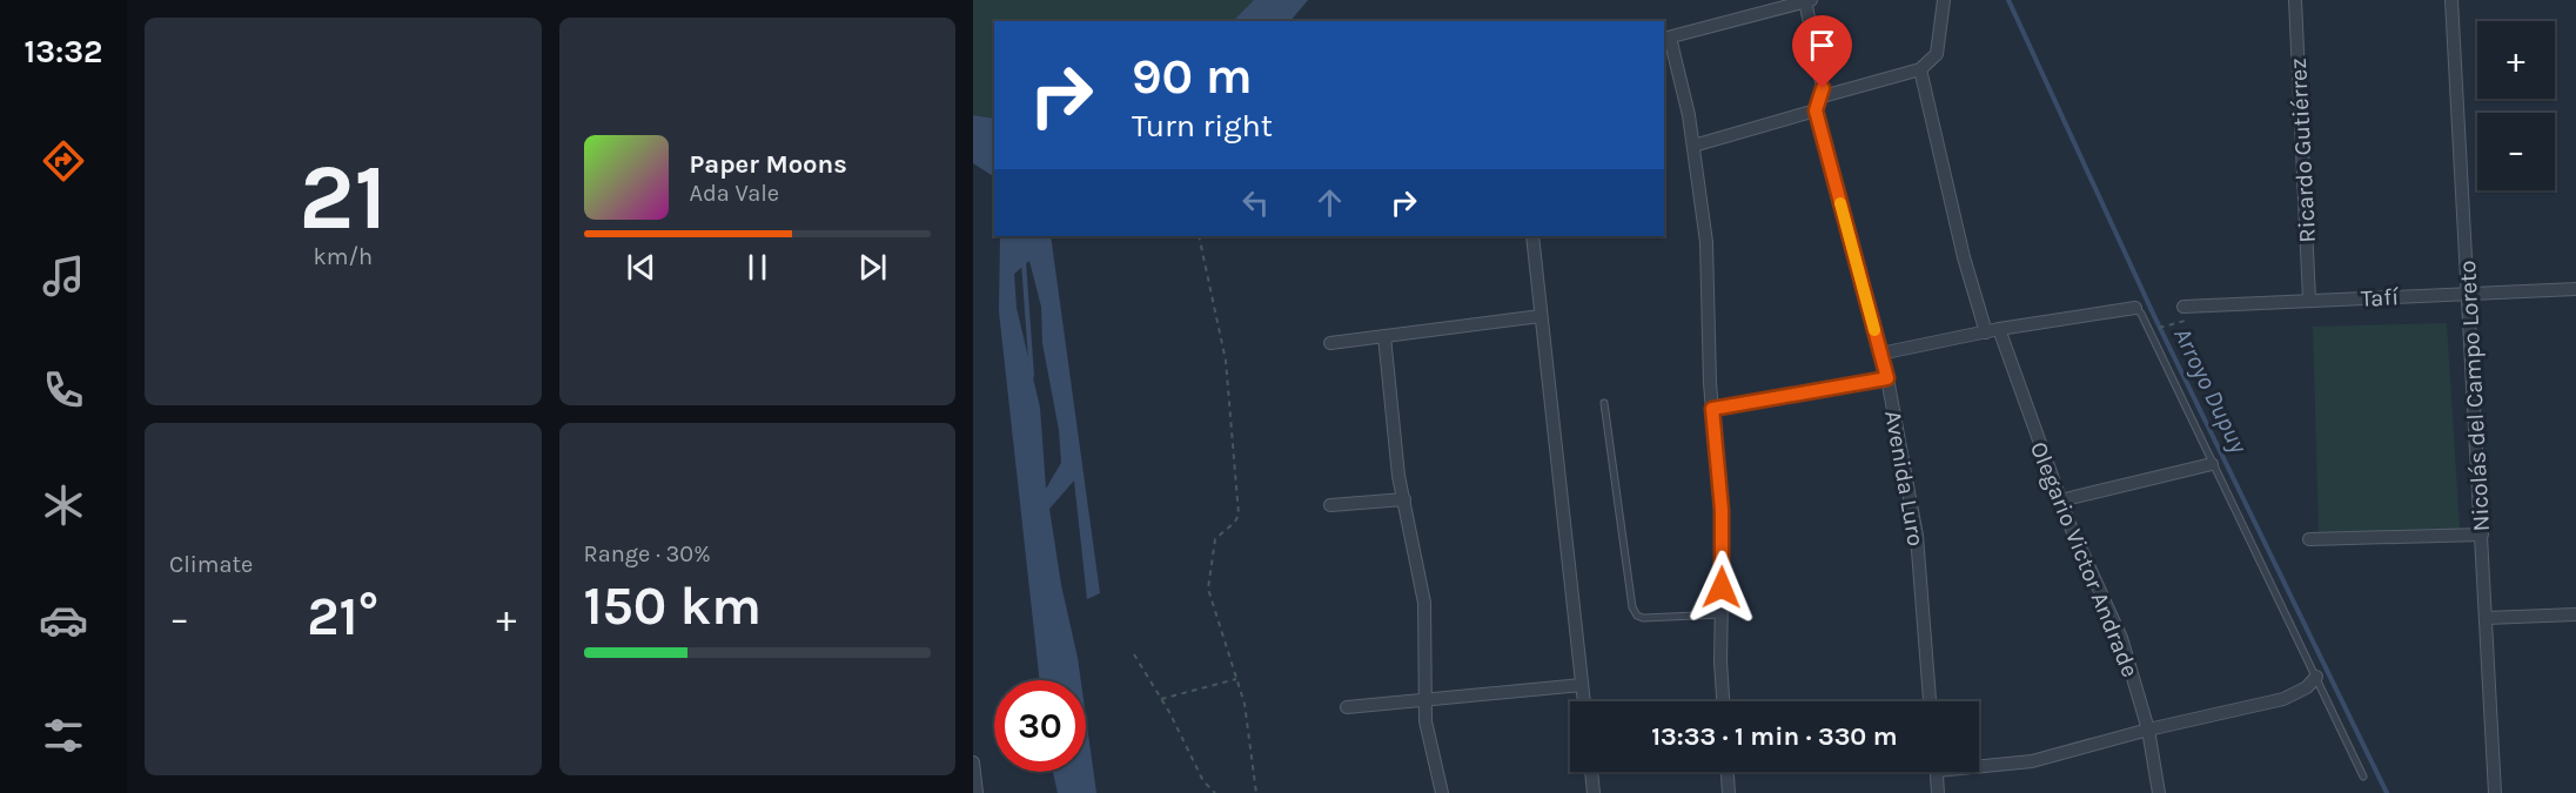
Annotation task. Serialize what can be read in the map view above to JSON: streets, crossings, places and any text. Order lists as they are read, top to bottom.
{
  "streets": {
    "street": [
      "Ricardo Gutiérrez",
      "Tafí",
      "Nicolás del Campo Loreto",
      "Avenida Luro",
      "Olegario Victor Andrade"
    ]
  },
  "crossings": [
    ["Ricardo Gutiérrez", "Tafí"],
    ["Tafí", "Nicolás del Campo Loreto"]
  ],
  "water": ["Arroyo Dupuy"],
  "page": {
    "tabs": "13:32",
    "tile": [
      ["21", "km/h"],
      "Climate",
      ["Range · 30%", "150 km"]
    ],
    "map_buttons": ["+", "−"],
    "turn": ["90 m", "Turn right"],
    "song": ["Paper Moons", "Ada Vale"],
    "heat": ["−", "21°", "+"],
    "limit": "30",
    "trip": "13:33 · 1 min · 330 m"
  }
}
